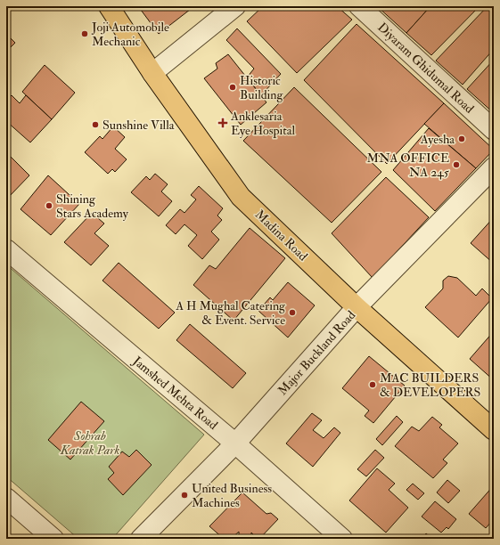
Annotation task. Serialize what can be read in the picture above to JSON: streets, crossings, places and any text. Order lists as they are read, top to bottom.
{
  "streets": {
    "main road": ["Madina Road"],
    "street": ["Diyaram Ghidumal Road", "Major Buckland Road", "Jamshed Mehta Road"]
  },
  "crossings": [
    ["Madina Road", "Major Buckland Road"],
    ["Major Buckland Road", "Jamshed Mehta Road"]
  ],
  "parks": ["Sohrab Katrak Park"],
  "places": {
    "other": [
      "Joji Automobile Mechanic",
      "Historic Building",
      "Sunshine Villa",
      "Ayesha",
      "MNA OFFICE NA 245",
      "Shining Stars Academy",
      "A H Mughal Catering & Event. Service",
      "MAC BUILDERS & DEVELOPERS",
      "United Business Machines"
    ],
    "health": ["Anklesaria Eye Hospital"]
  }
}
